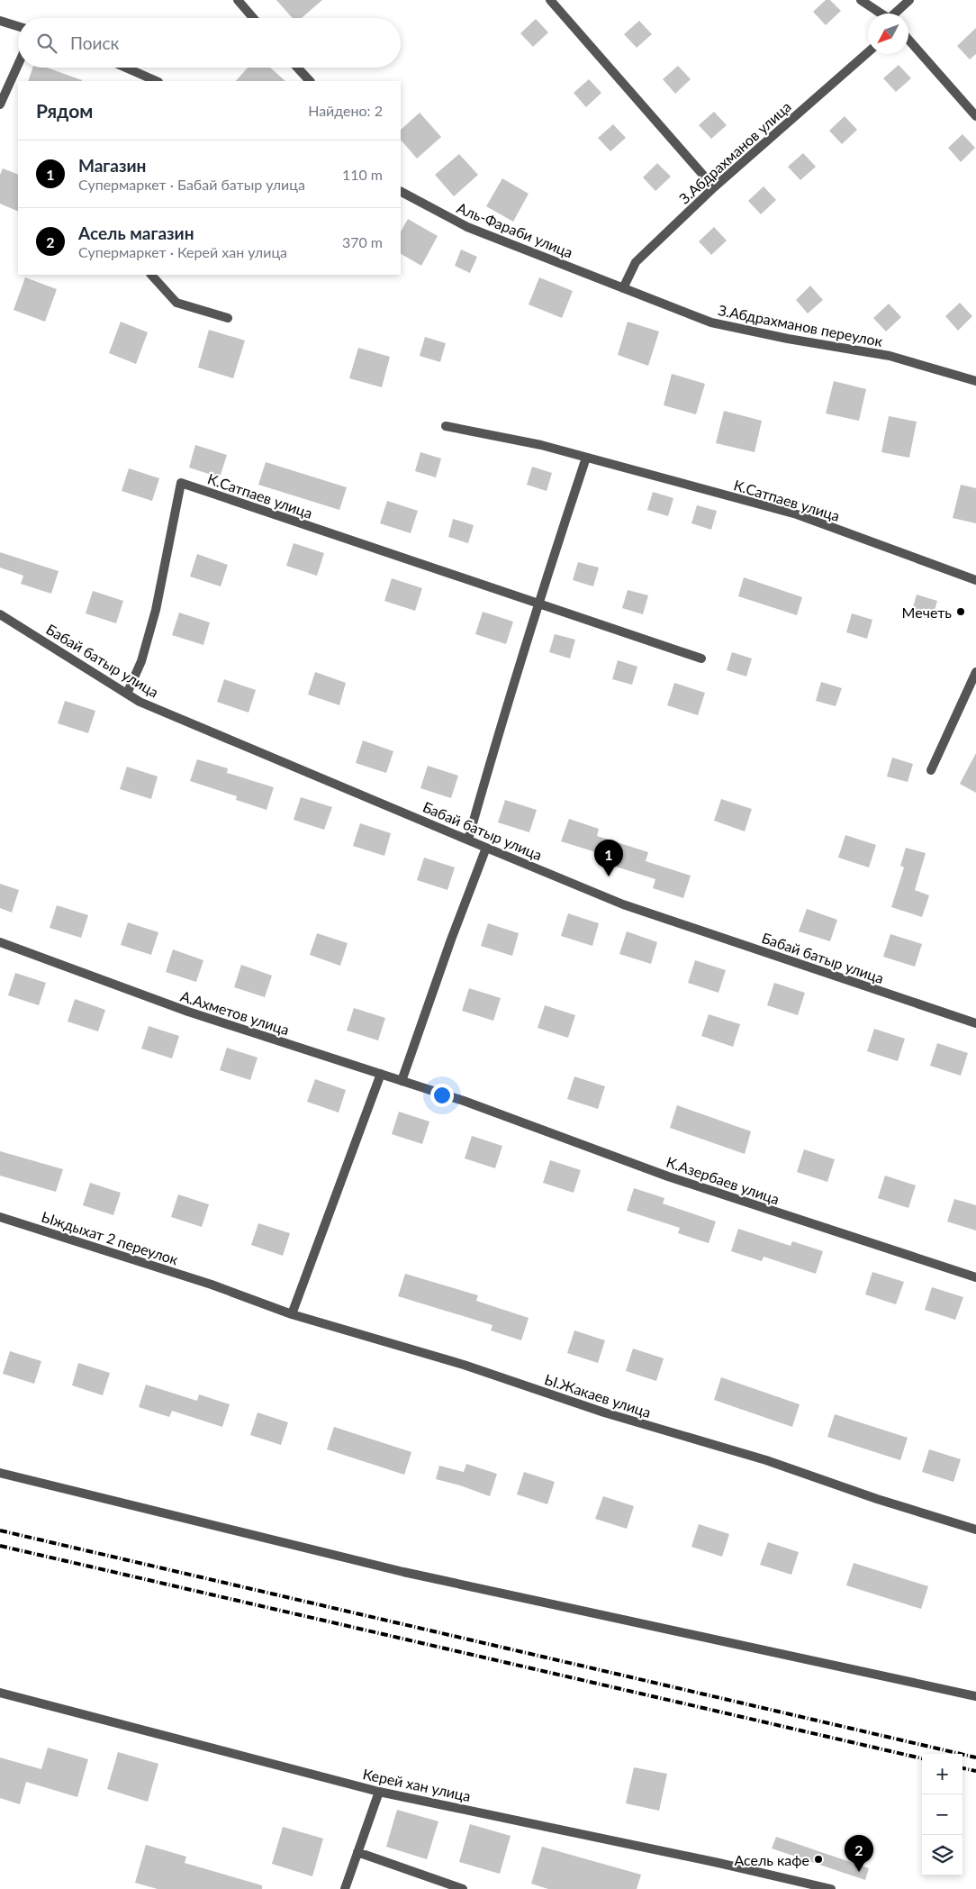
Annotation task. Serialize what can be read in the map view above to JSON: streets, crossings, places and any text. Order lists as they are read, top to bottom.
{
  "streets": {
    "street": [
      "З.Абдрахманов улица",
      "Аль-Фараби улица",
      "З.Абдрахманов переулок",
      "К.Сатпаев улица",
      "Бабай батыр улица",
      "А.Ахметов улица",
      "К.Азербаев улица",
      "Ыждыхат 2 переулок",
      "Ы.Жакаев улица",
      "Керей хан улица"
    ]
  },
  "crossings": [
    ["З.Абдрахманов улица", "Аль-Фараби улица"],
    ["З.Абдрахманов улица", "З.Абдрахманов переулок"],
    ["Аль-Фараби улица", "З.Абдрахманов переулок"],
    ["К.Сатпаев улица", "Бабай батыр улица"],
    ["А.Ахметов улица", "К.Азербаев улица"],
    ["Ыждыхат 2 переулок", "Ы.Жакаев улица"]
  ],
  "places": ["Мечеть", "Асель кафе"],
  "north": "bottom left",
  "page": {
    "search": "Поиск",
    "heading": ["Рядом", "Найдено: 2"],
    "list": [
      {
        "mark": "1",
        "name": "Магазин",
        "note": "Супермаркет · Бабай батыр улица",
        "value": "110 m"
      },
      {
        "mark": "2",
        "name": "Асель магазин",
        "note": "Супермаркет · Керей хан улица",
        "value": "370 m"
      }
    ],
    "pins": ["1", "2"],
    "map_buttons": ["+", "−"]
  }
}
